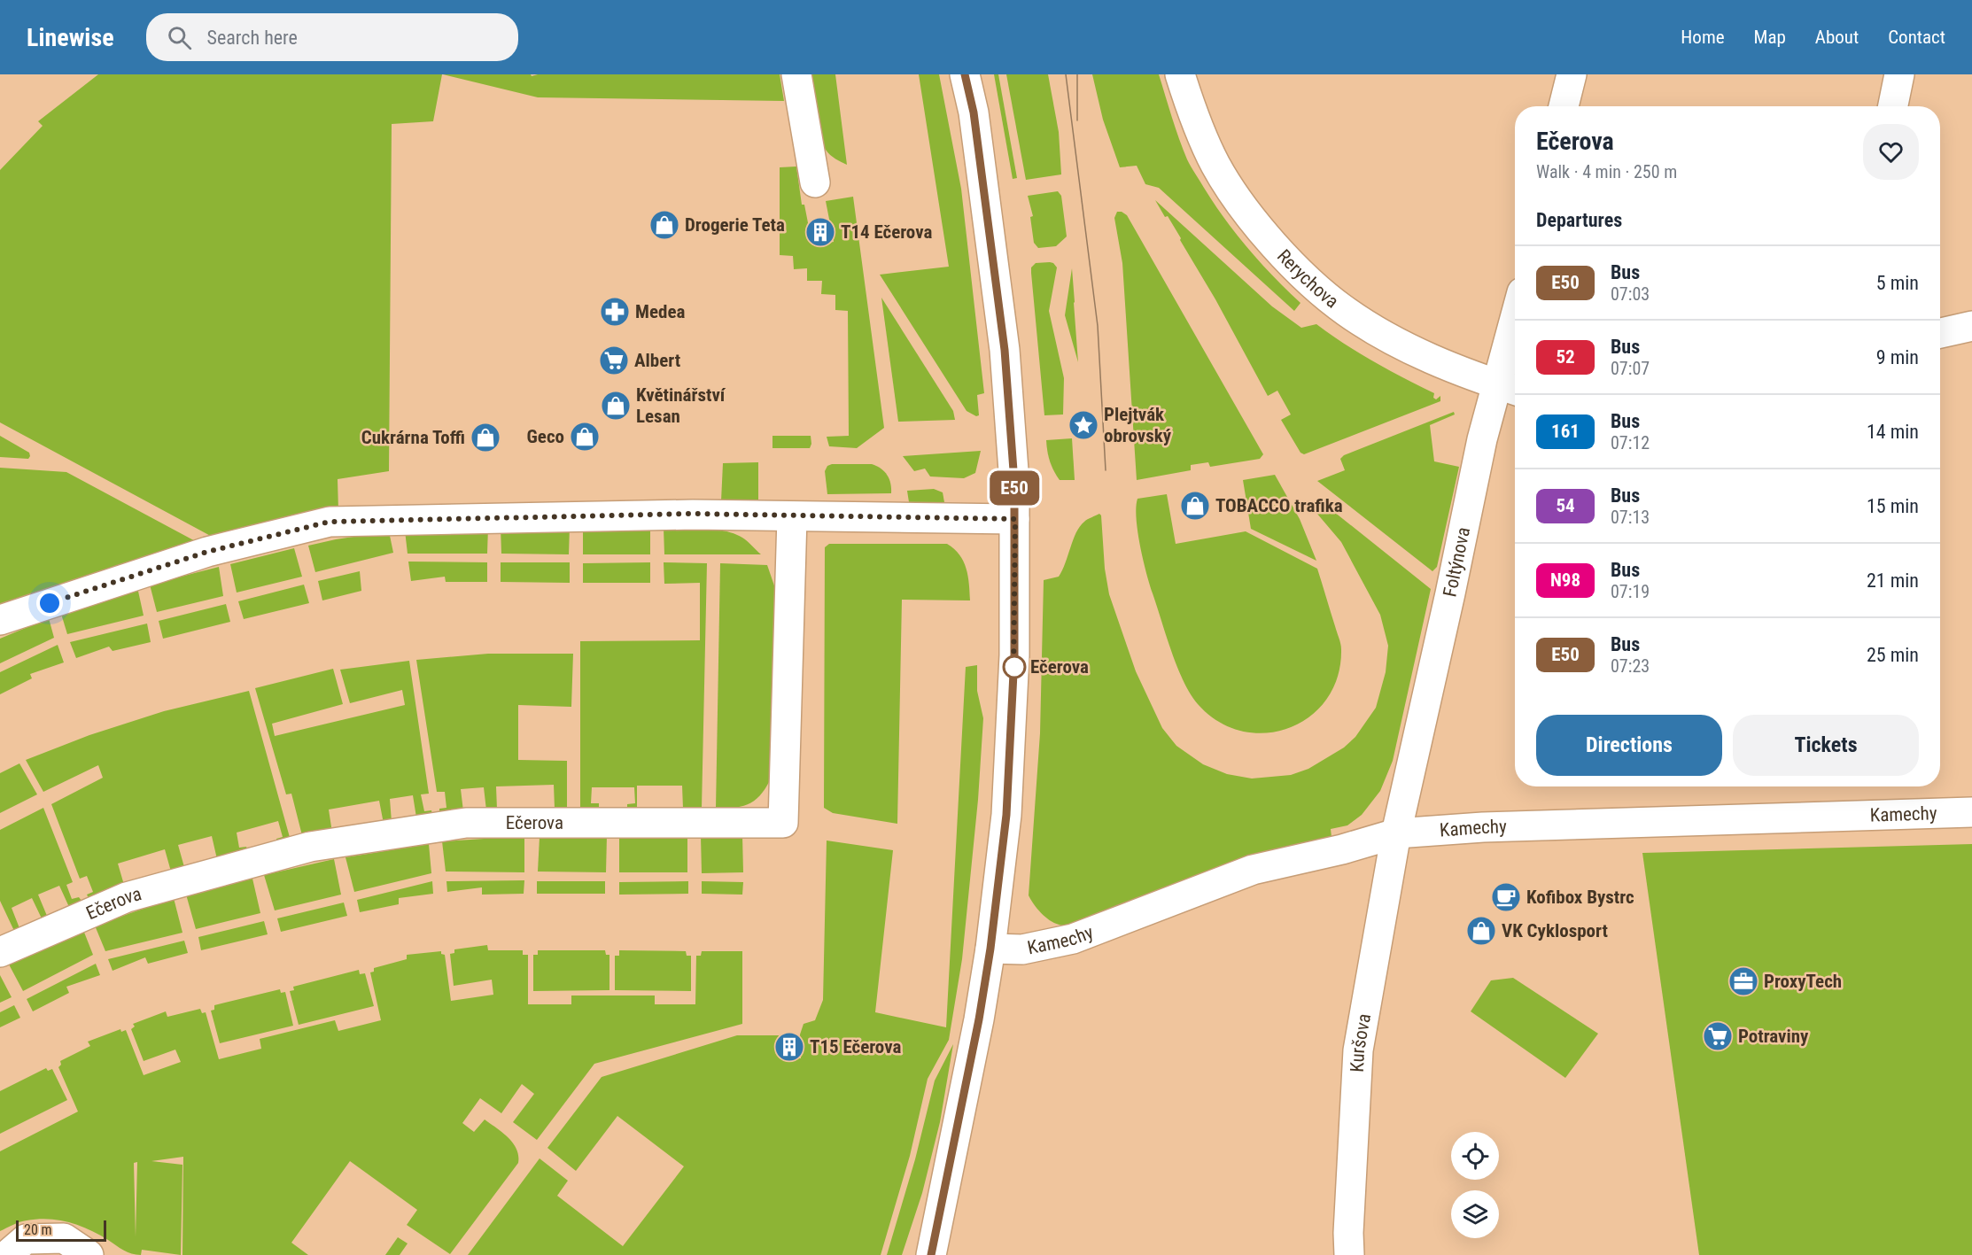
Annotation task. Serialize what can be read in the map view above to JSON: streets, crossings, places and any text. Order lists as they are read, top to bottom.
{
  "streets": {
    "street": [
      "Rerychova",
      "Foltýnova",
      "Kamechy",
      "Ečerova",
      "Kuršova"
    ]
  },
  "crossings": [
    ["Rerychova", "Foltýnova"],
    ["Foltýnova", "Kamechy"],
    ["Foltýnova", "Kuršova"],
    ["Kamechy", "Kuršova"]
  ],
  "places": {
    "shop": [
      "Drogerie Teta",
      "Květinářství Lesan",
      "Geco",
      "Cukrárna Toffi",
      "TOBACCO trafika",
      "VK Cyklosport"
    ],
    "building": ["T14 Ečerova", "T15 Ečerova"],
    "pharmacy": ["Medea"],
    "supermarket": ["Albert", "Potraviny"],
    "place": ["Plejtvák obrovský"],
    "other": ["Ečerova"],
    "cafe": ["Kofibox Bystrc"],
    "office": ["ProxyTech"]
  },
  "lines": ["bus line E50"],
  "scale_bar": "20 m",
  "page": {
    "header": "Linewise",
    "search": "Search here",
    "nav": [
      "Home",
      "Map",
      "About",
      "Contact"
    ],
    "on_map": "E50",
    "heading": [
      ["Ečerova", "Walk · 4 min · 250 m"],
      "Departures"
    ],
    "list": [
      {
        "mark": "E50",
        "name": "Bus",
        "note": "07:03",
        "value": "5 min"
      },
      {
        "mark": "52",
        "name": "Bus",
        "note": "07:07",
        "value": "9 min"
      },
      {
        "mark": "161",
        "name": "Bus",
        "note": "07:12",
        "value": "14 min"
      },
      {
        "mark": "54",
        "name": "Bus",
        "note": "07:13",
        "value": "15 min"
      },
      {
        "mark": "N98",
        "name": "Bus",
        "note": "07:19",
        "value": "21 min"
      },
      {
        "mark": "E50",
        "name": "Bus",
        "note": "07:23",
        "value": "25 min"
      }
    ],
    "buttons": ["Directions", "Tickets"],
    "scale": "20 m"
  }
}
